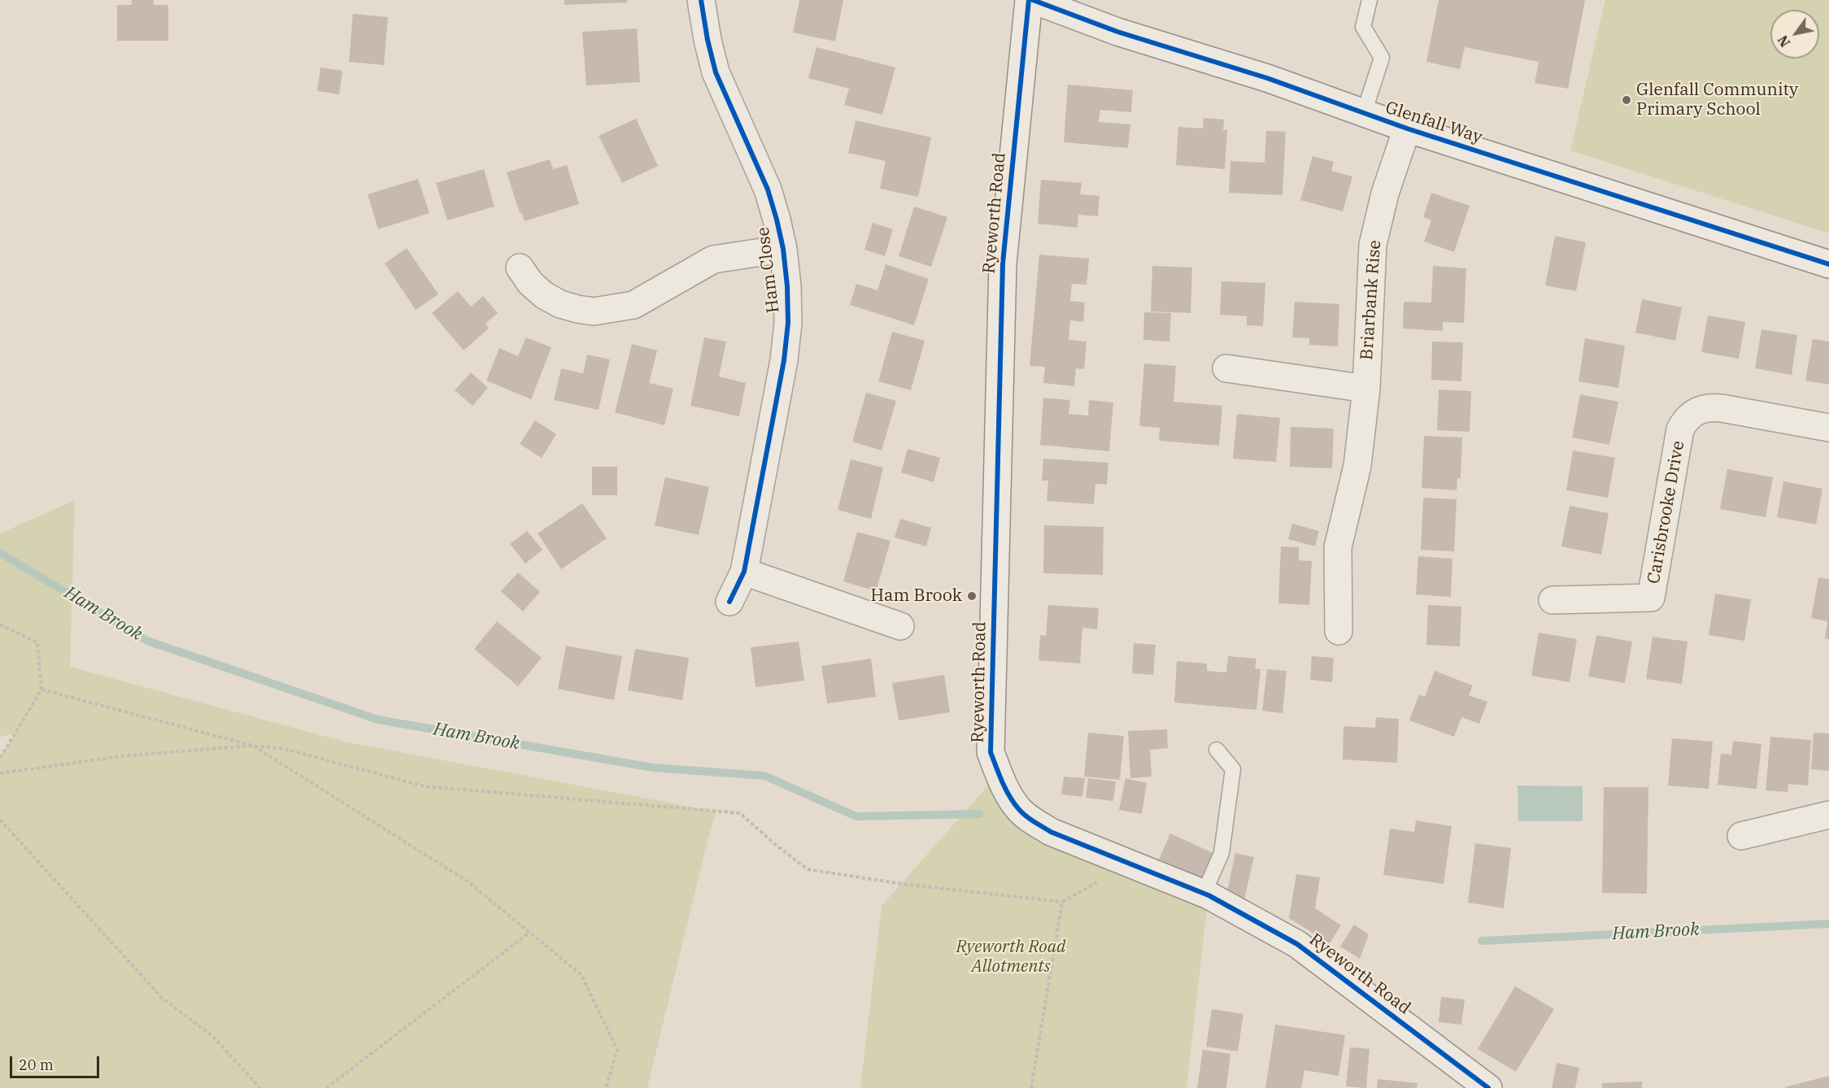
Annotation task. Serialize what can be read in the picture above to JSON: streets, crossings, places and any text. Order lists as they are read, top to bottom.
{
  "streets": {
    "street": [
      "Glenfall Way",
      "Ryeworth Road",
      "Ham Close",
      "Briarbank Rise",
      "Carisbrooke Drive"
    ]
  },
  "crossings": [
    ["Glenfall Way", "Briarbank Rise"]
  ],
  "water": ["Ham Brook"],
  "parks": ["Ryeworth Road Allotments"],
  "places": ["Glenfall Community Primary School", "Ham Brook"],
  "scale_bar": "20 m",
  "north": "bottom left"
}
